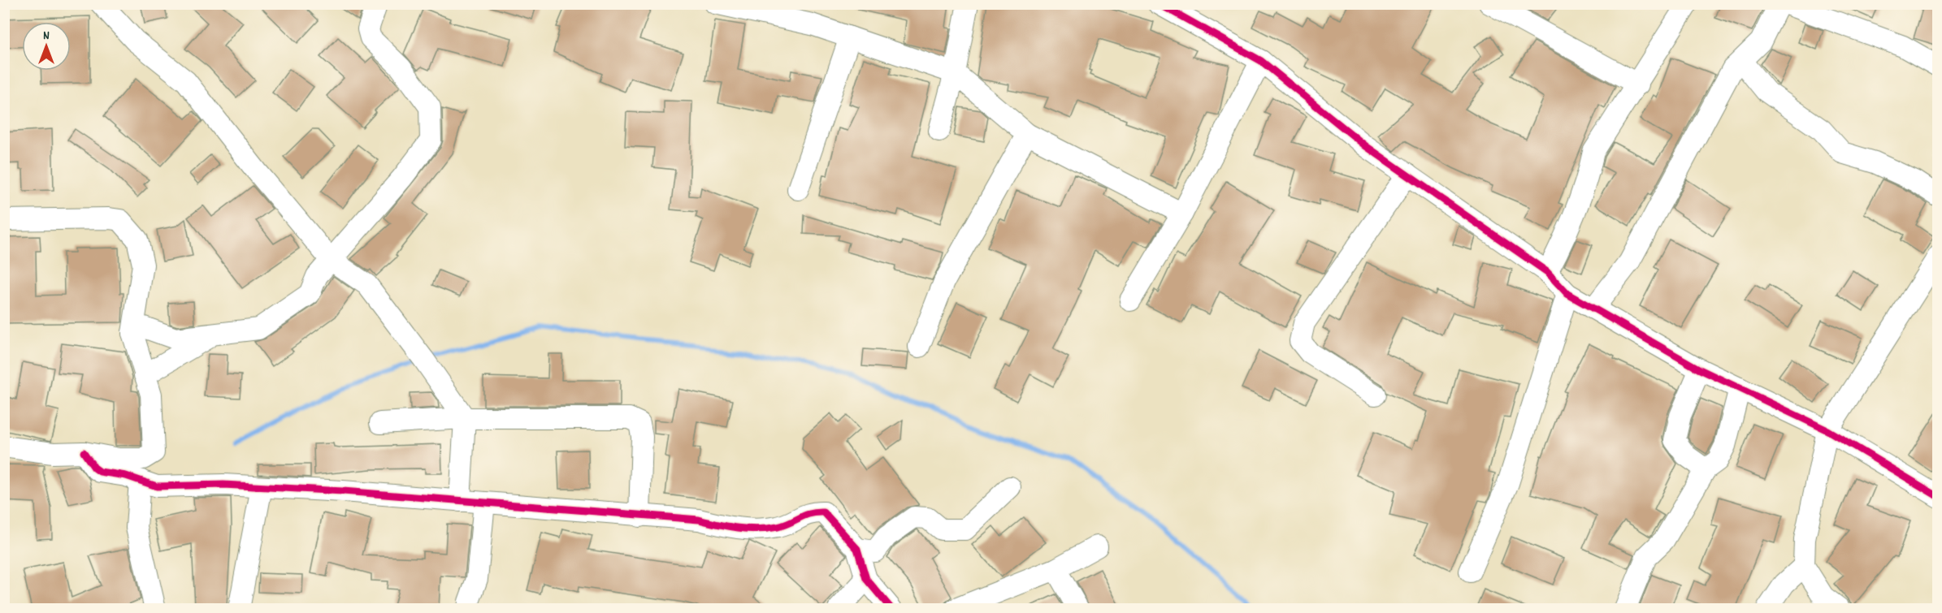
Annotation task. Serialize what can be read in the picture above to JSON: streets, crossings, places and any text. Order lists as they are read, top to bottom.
{
  "north": "top"
}
